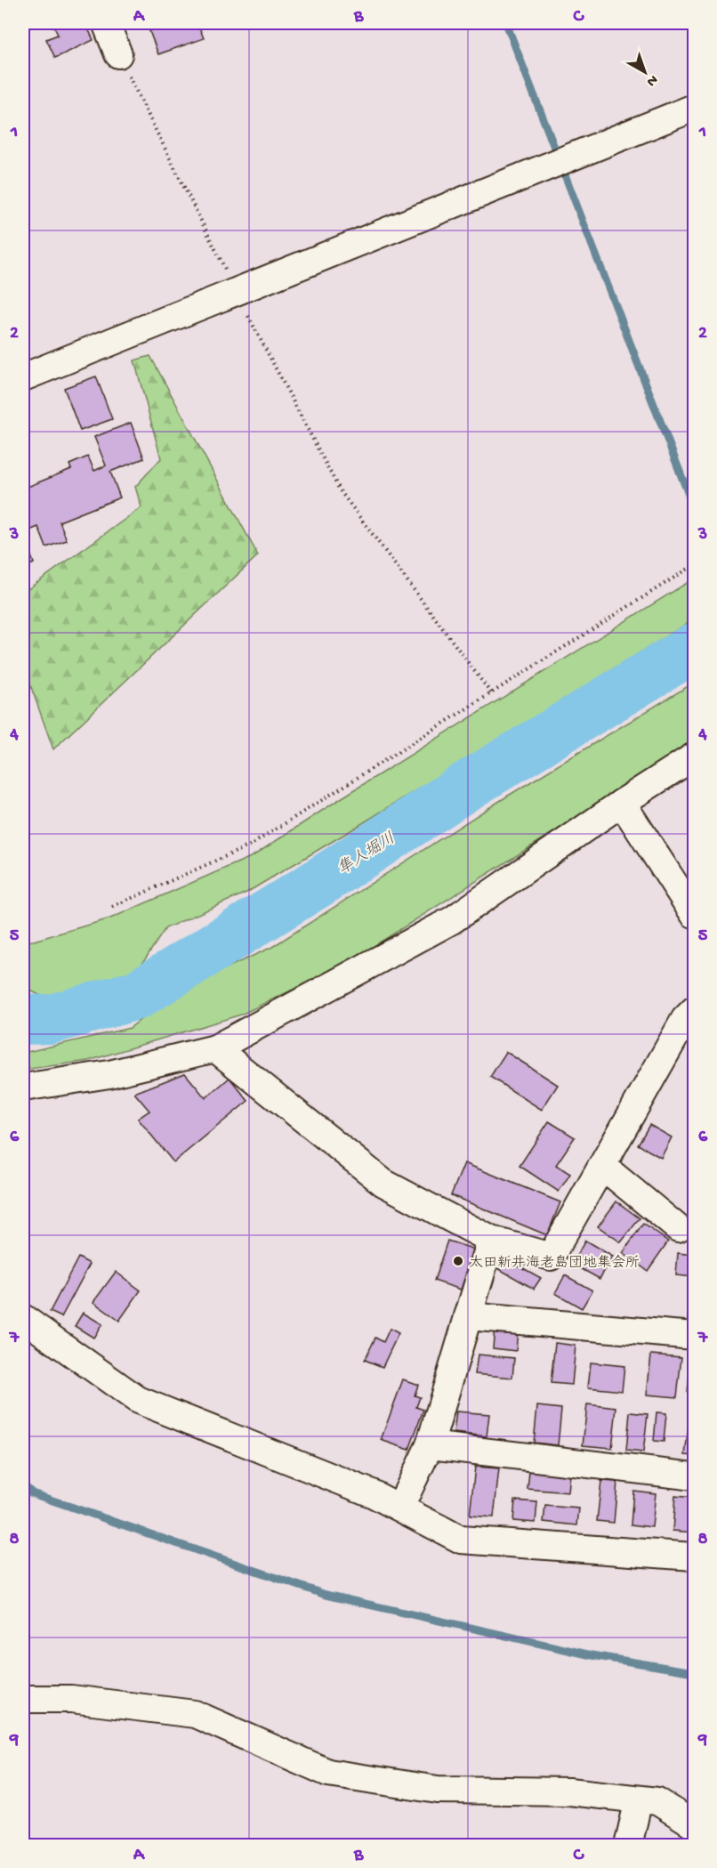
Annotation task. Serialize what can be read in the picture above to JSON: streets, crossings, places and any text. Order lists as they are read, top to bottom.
{
  "water": ["隼人堀川"],
  "places": ["太田新井海老島団地集会所"],
  "north": "bottom right",
  "grid": {
    "columns": ["A", "B", "C"],
    "rows": [
      "1",
      "2",
      "3",
      "4",
      "5",
      "6",
      "7",
      "8",
      "9"
    ]
  }
}
